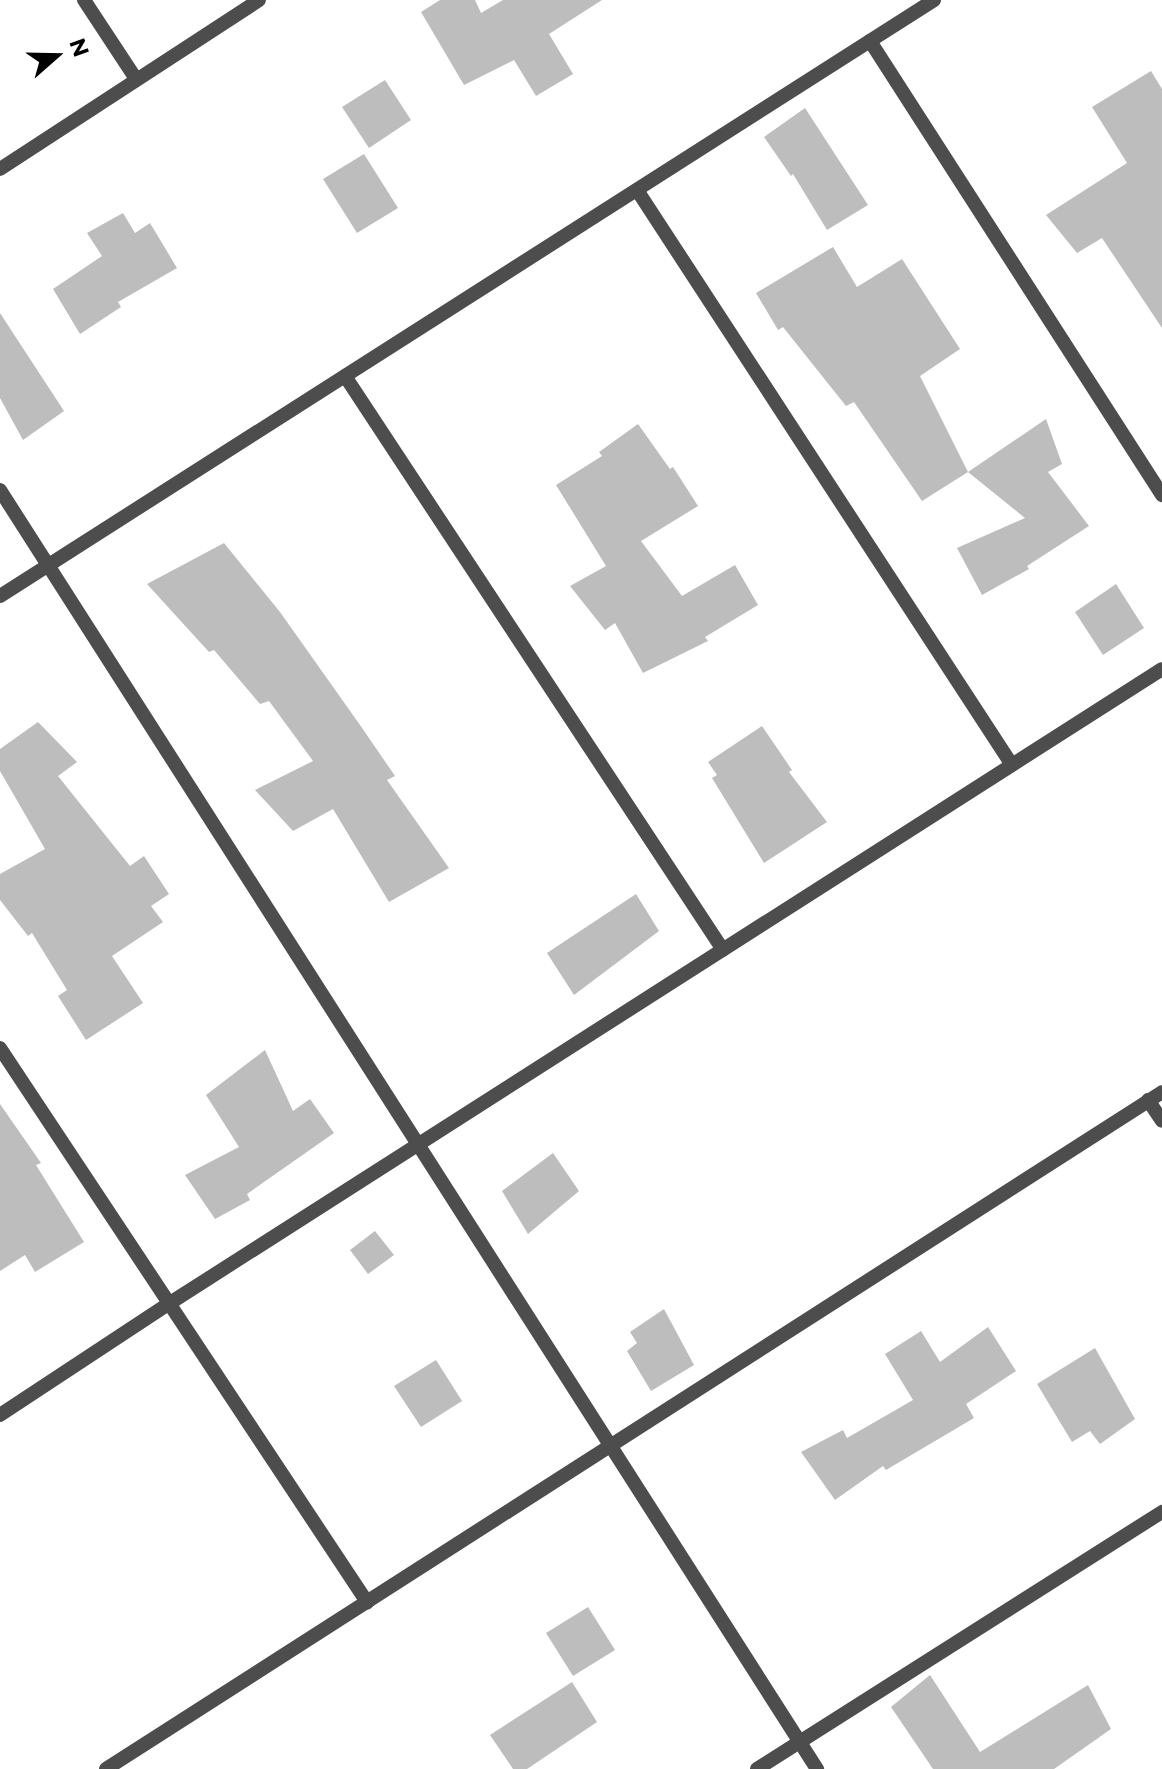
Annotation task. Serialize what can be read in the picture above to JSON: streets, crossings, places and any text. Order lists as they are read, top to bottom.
{
  "north": "right"
}
